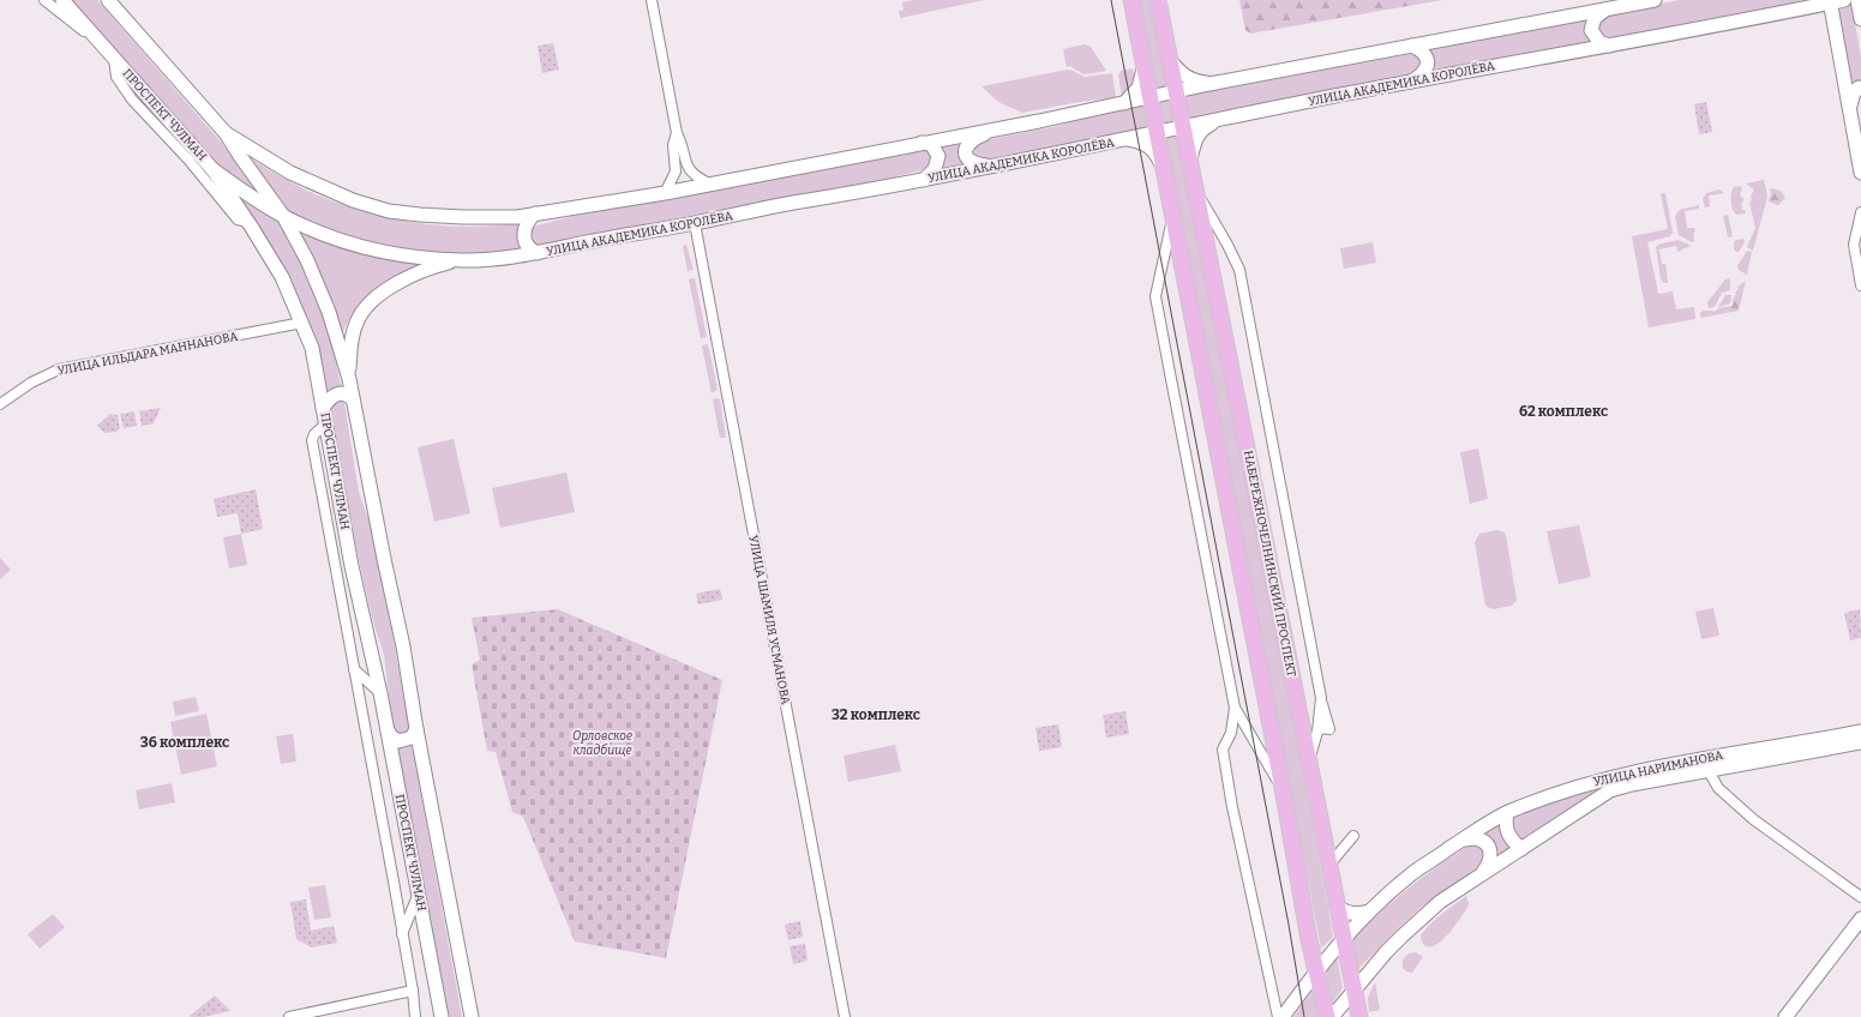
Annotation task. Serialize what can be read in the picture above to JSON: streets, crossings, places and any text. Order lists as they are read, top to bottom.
{
  "streets": {
    "main road": [
      "УЛИЦА АКАДЕМИКА КОРОЛЁВА",
      "ПРОСПЕКТ ЧУЛМАН",
      "НАБЕРЕЖНОЧЕЛНИНСКИЙ ПРОСПЕКТ",
      "УЛИЦА НАРИМАНОВА"
    ],
    "street": ["УЛИЦА ИЛЬДАРА МАННАНОВА", "УЛИЦА ШАМИЛЯ УСМАНОВА"]
  },
  "crossings": [
    ["УЛИЦА АКАДЕМИКА КОРОЛЁВА", "ПРОСПЕКТ ЧУЛМАН"],
    ["УЛИЦА АКАДЕМИКА КОРОЛЁВА", "НАБЕРЕЖНОЧЕЛНИНСКИЙ ПРОСПЕКТ"],
    ["УЛИЦА АКАДЕМИКА КОРОЛЁВА", "УЛИЦА ШАМИЛЯ УСМАНОВА"],
    ["ПРОСПЕКТ ЧУЛМАН", "УЛИЦА ИЛЬДАРА МАННАНОВА"],
    ["НАБЕРЕЖНОЧЕЛНИНСКИЙ ПРОСПЕКТ", "УЛИЦА НАРИМАНОВА"]
  ],
  "districts": ["62 комплекс", "32 комплекс", "36 комплекс"],
  "parks": ["Орловское кладбище"]
}
